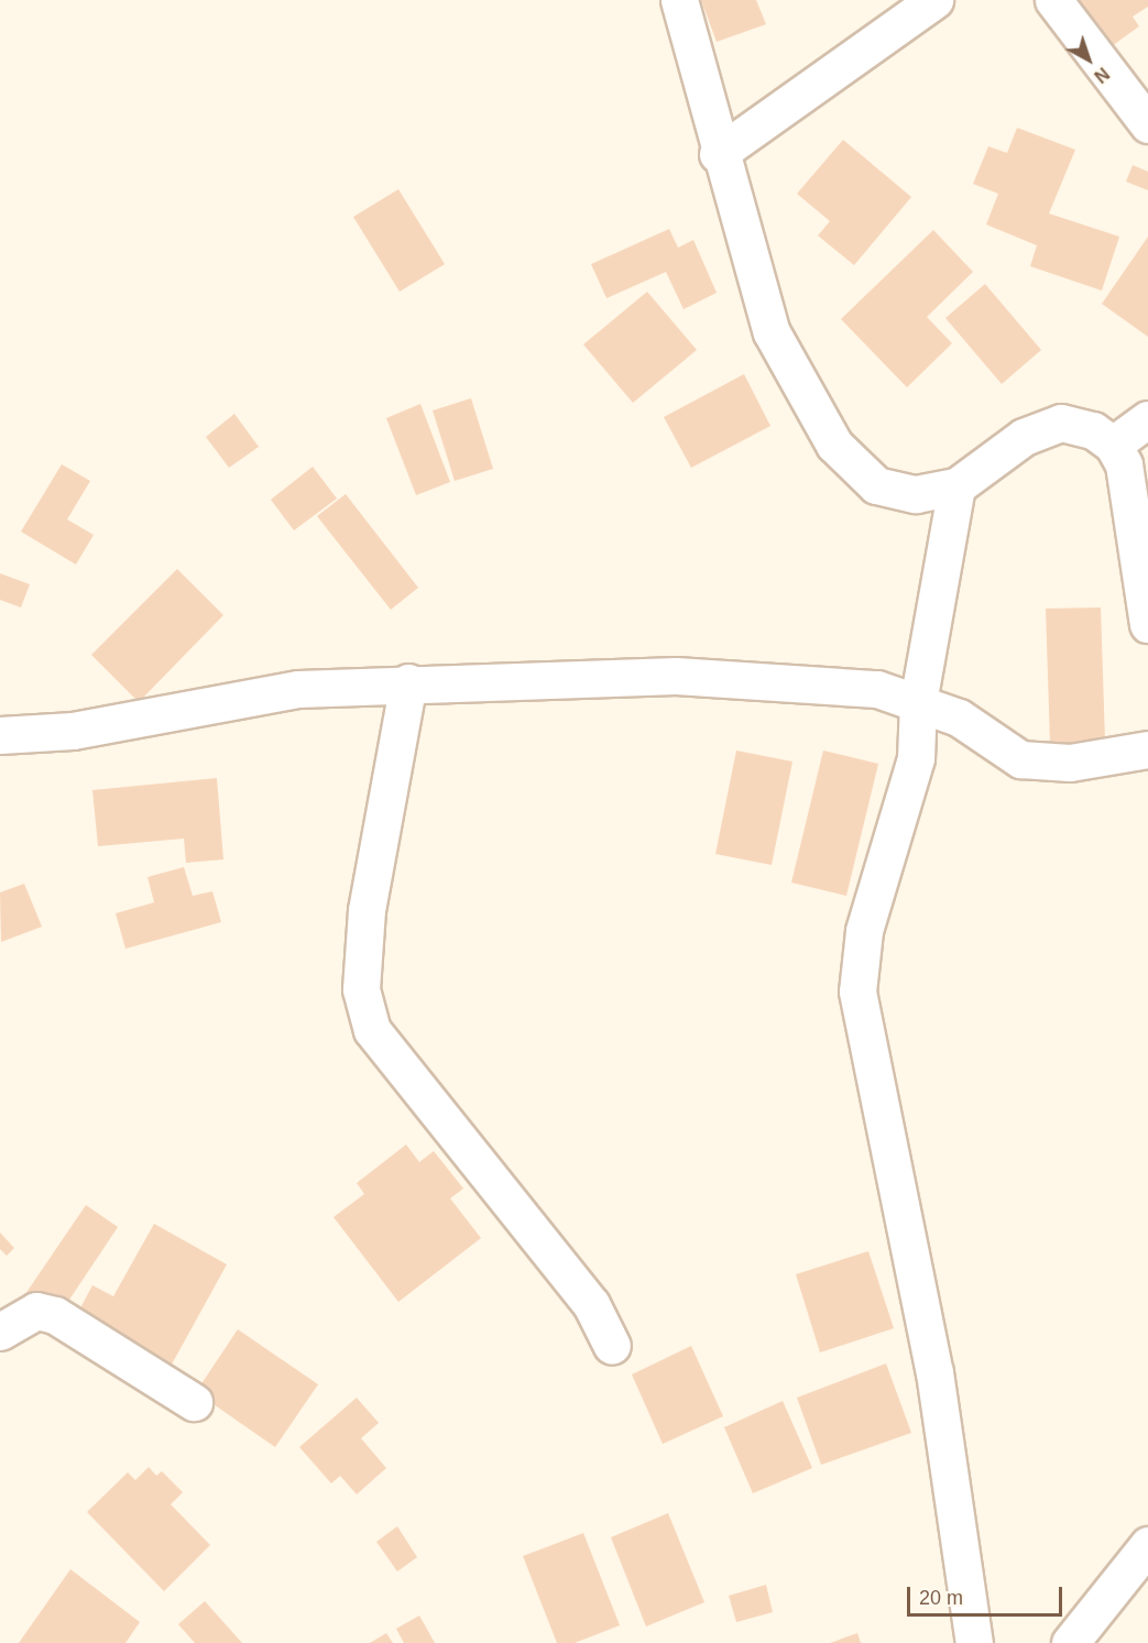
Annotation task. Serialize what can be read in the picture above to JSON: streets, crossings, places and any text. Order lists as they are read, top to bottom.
{
  "scale_bar": "20 m",
  "north": "bottom right"
}
